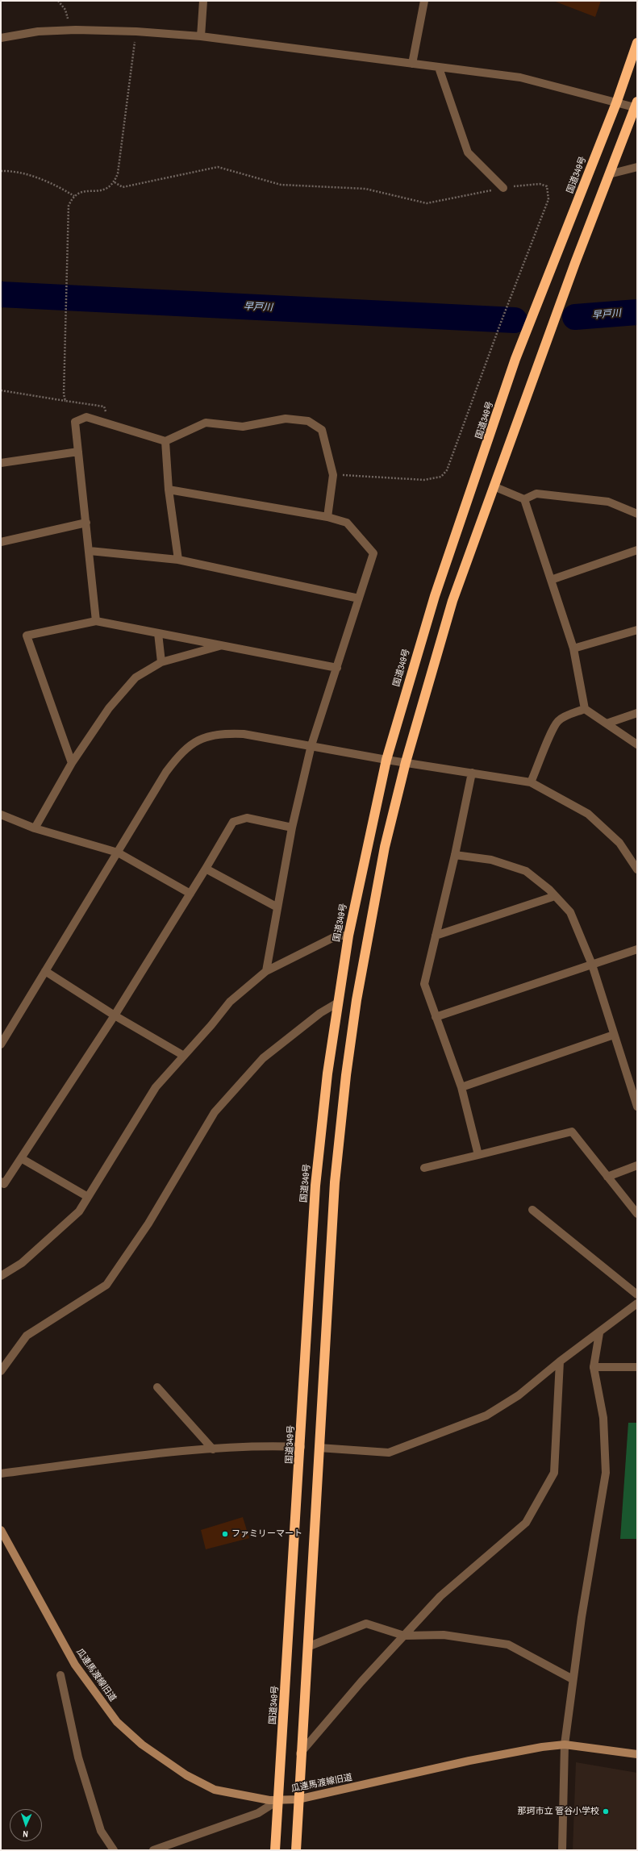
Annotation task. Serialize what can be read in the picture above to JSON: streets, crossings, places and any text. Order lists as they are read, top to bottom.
{
  "streets": {
    "highway": ["国道349号"],
    "street": ["瓜連馬渡線旧道"]
  },
  "crossings": [
    ["国道349号", "瓜連馬渡線旧道"]
  ],
  "water": ["早戸川"],
  "places": ["ファミリーマート", "那珂市立 菅谷小学校"],
  "north": "bottom"
}
